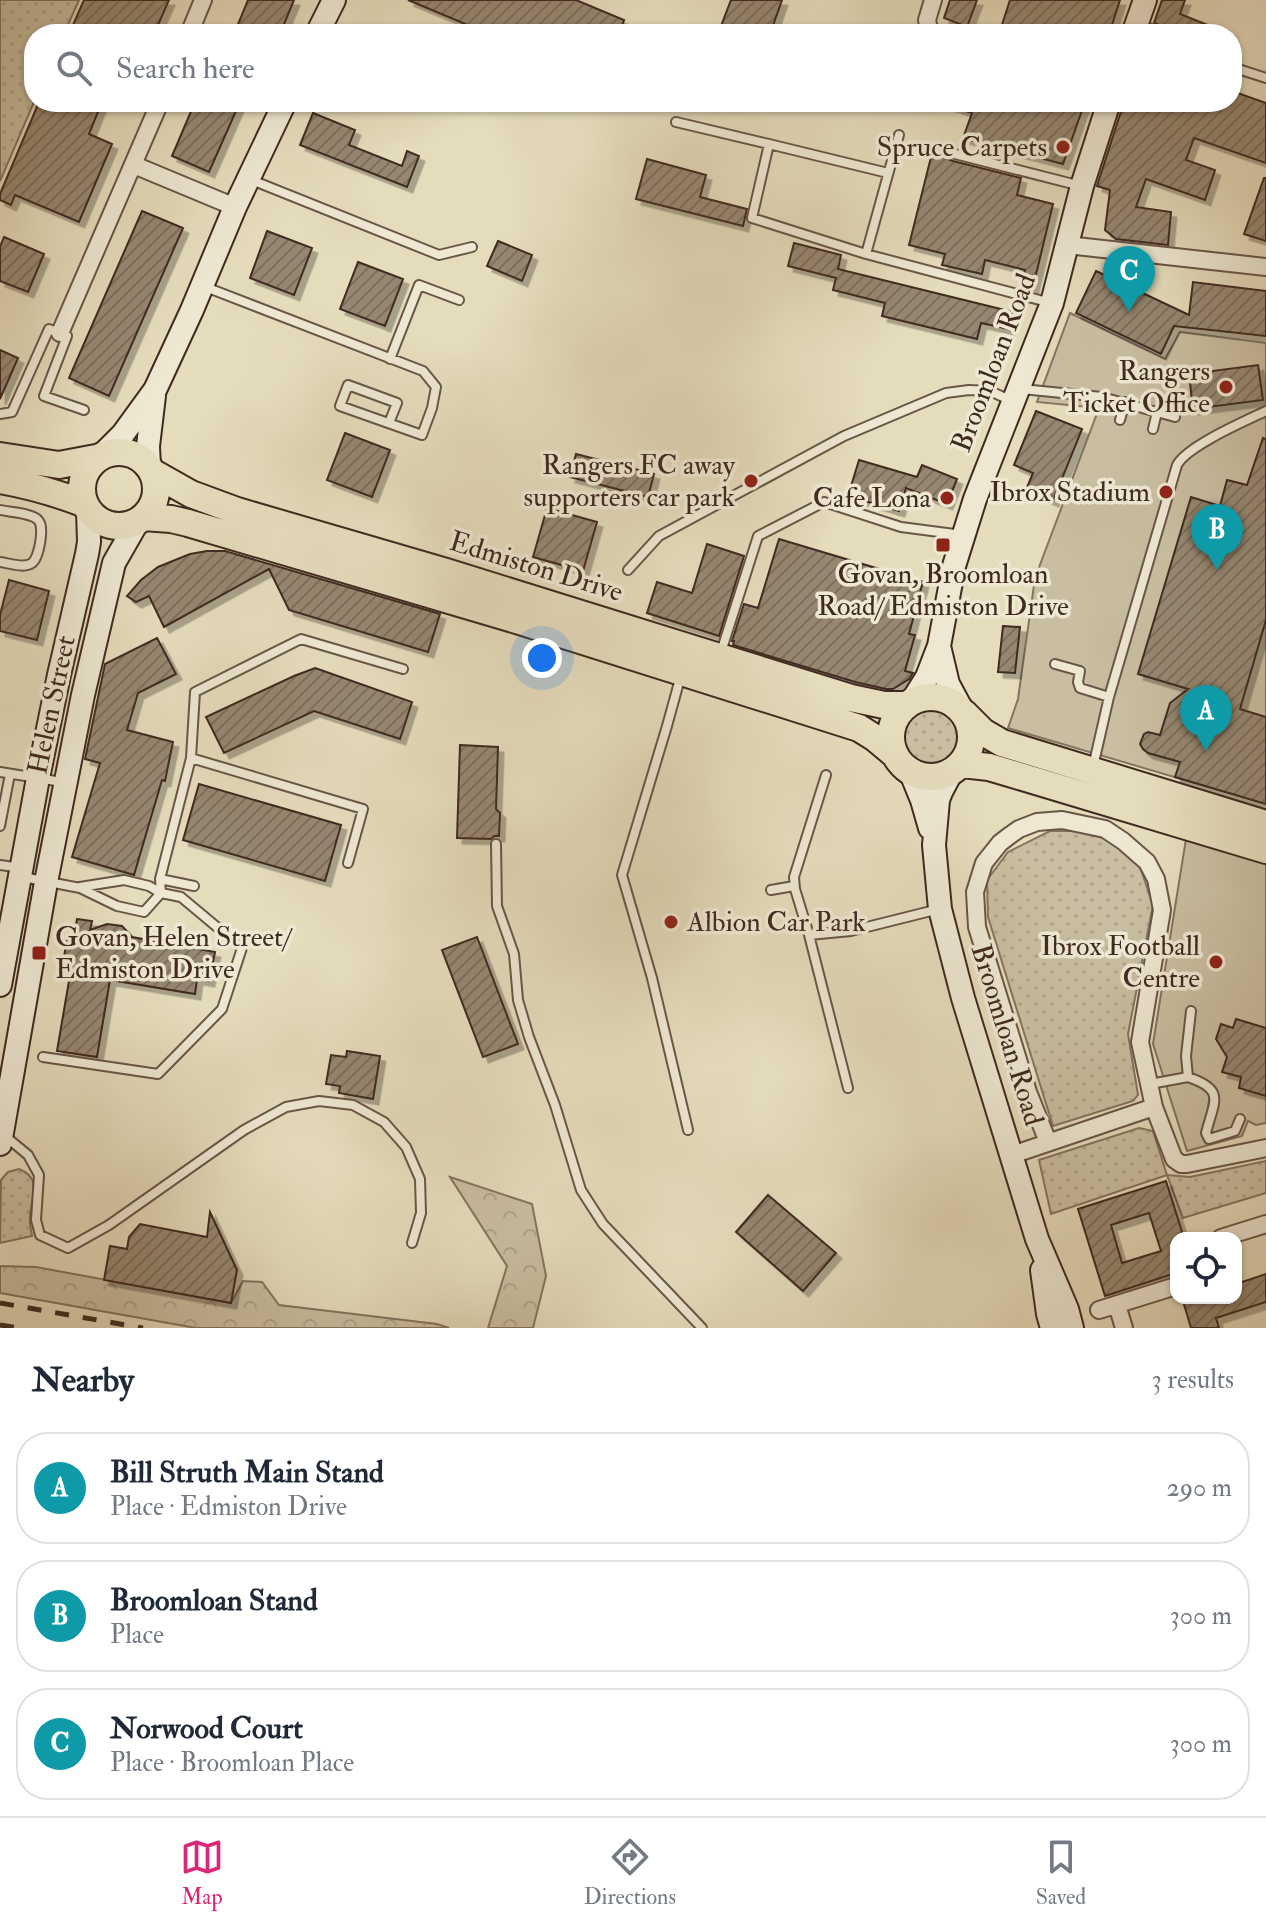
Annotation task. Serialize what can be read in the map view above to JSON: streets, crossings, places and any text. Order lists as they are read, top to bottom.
{
  "streets": {
    "main road": ["Edmiston Drive"],
    "street": ["Broomloan Road", "Helen Street"]
  },
  "crossings": [
    ["Broomloan Road", "Edmiston Drive"],
    ["Edmiston Drive", "Helen Street"]
  ],
  "places": {
    "other": [
      "Spruce Carpets",
      "Rangers Ticket Office",
      "Rangers FC away supporters car park",
      "Ibrox Stadium",
      "Cafe Lona",
      "Albion Car Park",
      "Ibrox Football Centre"
    ],
    "transit": ["Govan, Broomloan Road/ Edmiston Drive", "Govan, Helen Street/ Edmiston Drive"]
  },
  "page": {
    "search": "Search here",
    "pins": ["C", "B", "A"],
    "heading": ["Nearby", "3 results"],
    "list": [
      {
        "mark": "A",
        "name": "Bill Struth Main Stand",
        "note": "Place · Edmiston Drive",
        "value": "290 m"
      },
      {
        "mark": "B",
        "name": "Broomloan Stand",
        "note": "Place",
        "value": "300 m"
      },
      {
        "mark": "C",
        "name": "Norwood Court",
        "note": "Place · Broomloan Place",
        "value": "300 m"
      }
    ],
    "nav": ["Map", "Directions", "Saved"]
  }
}
